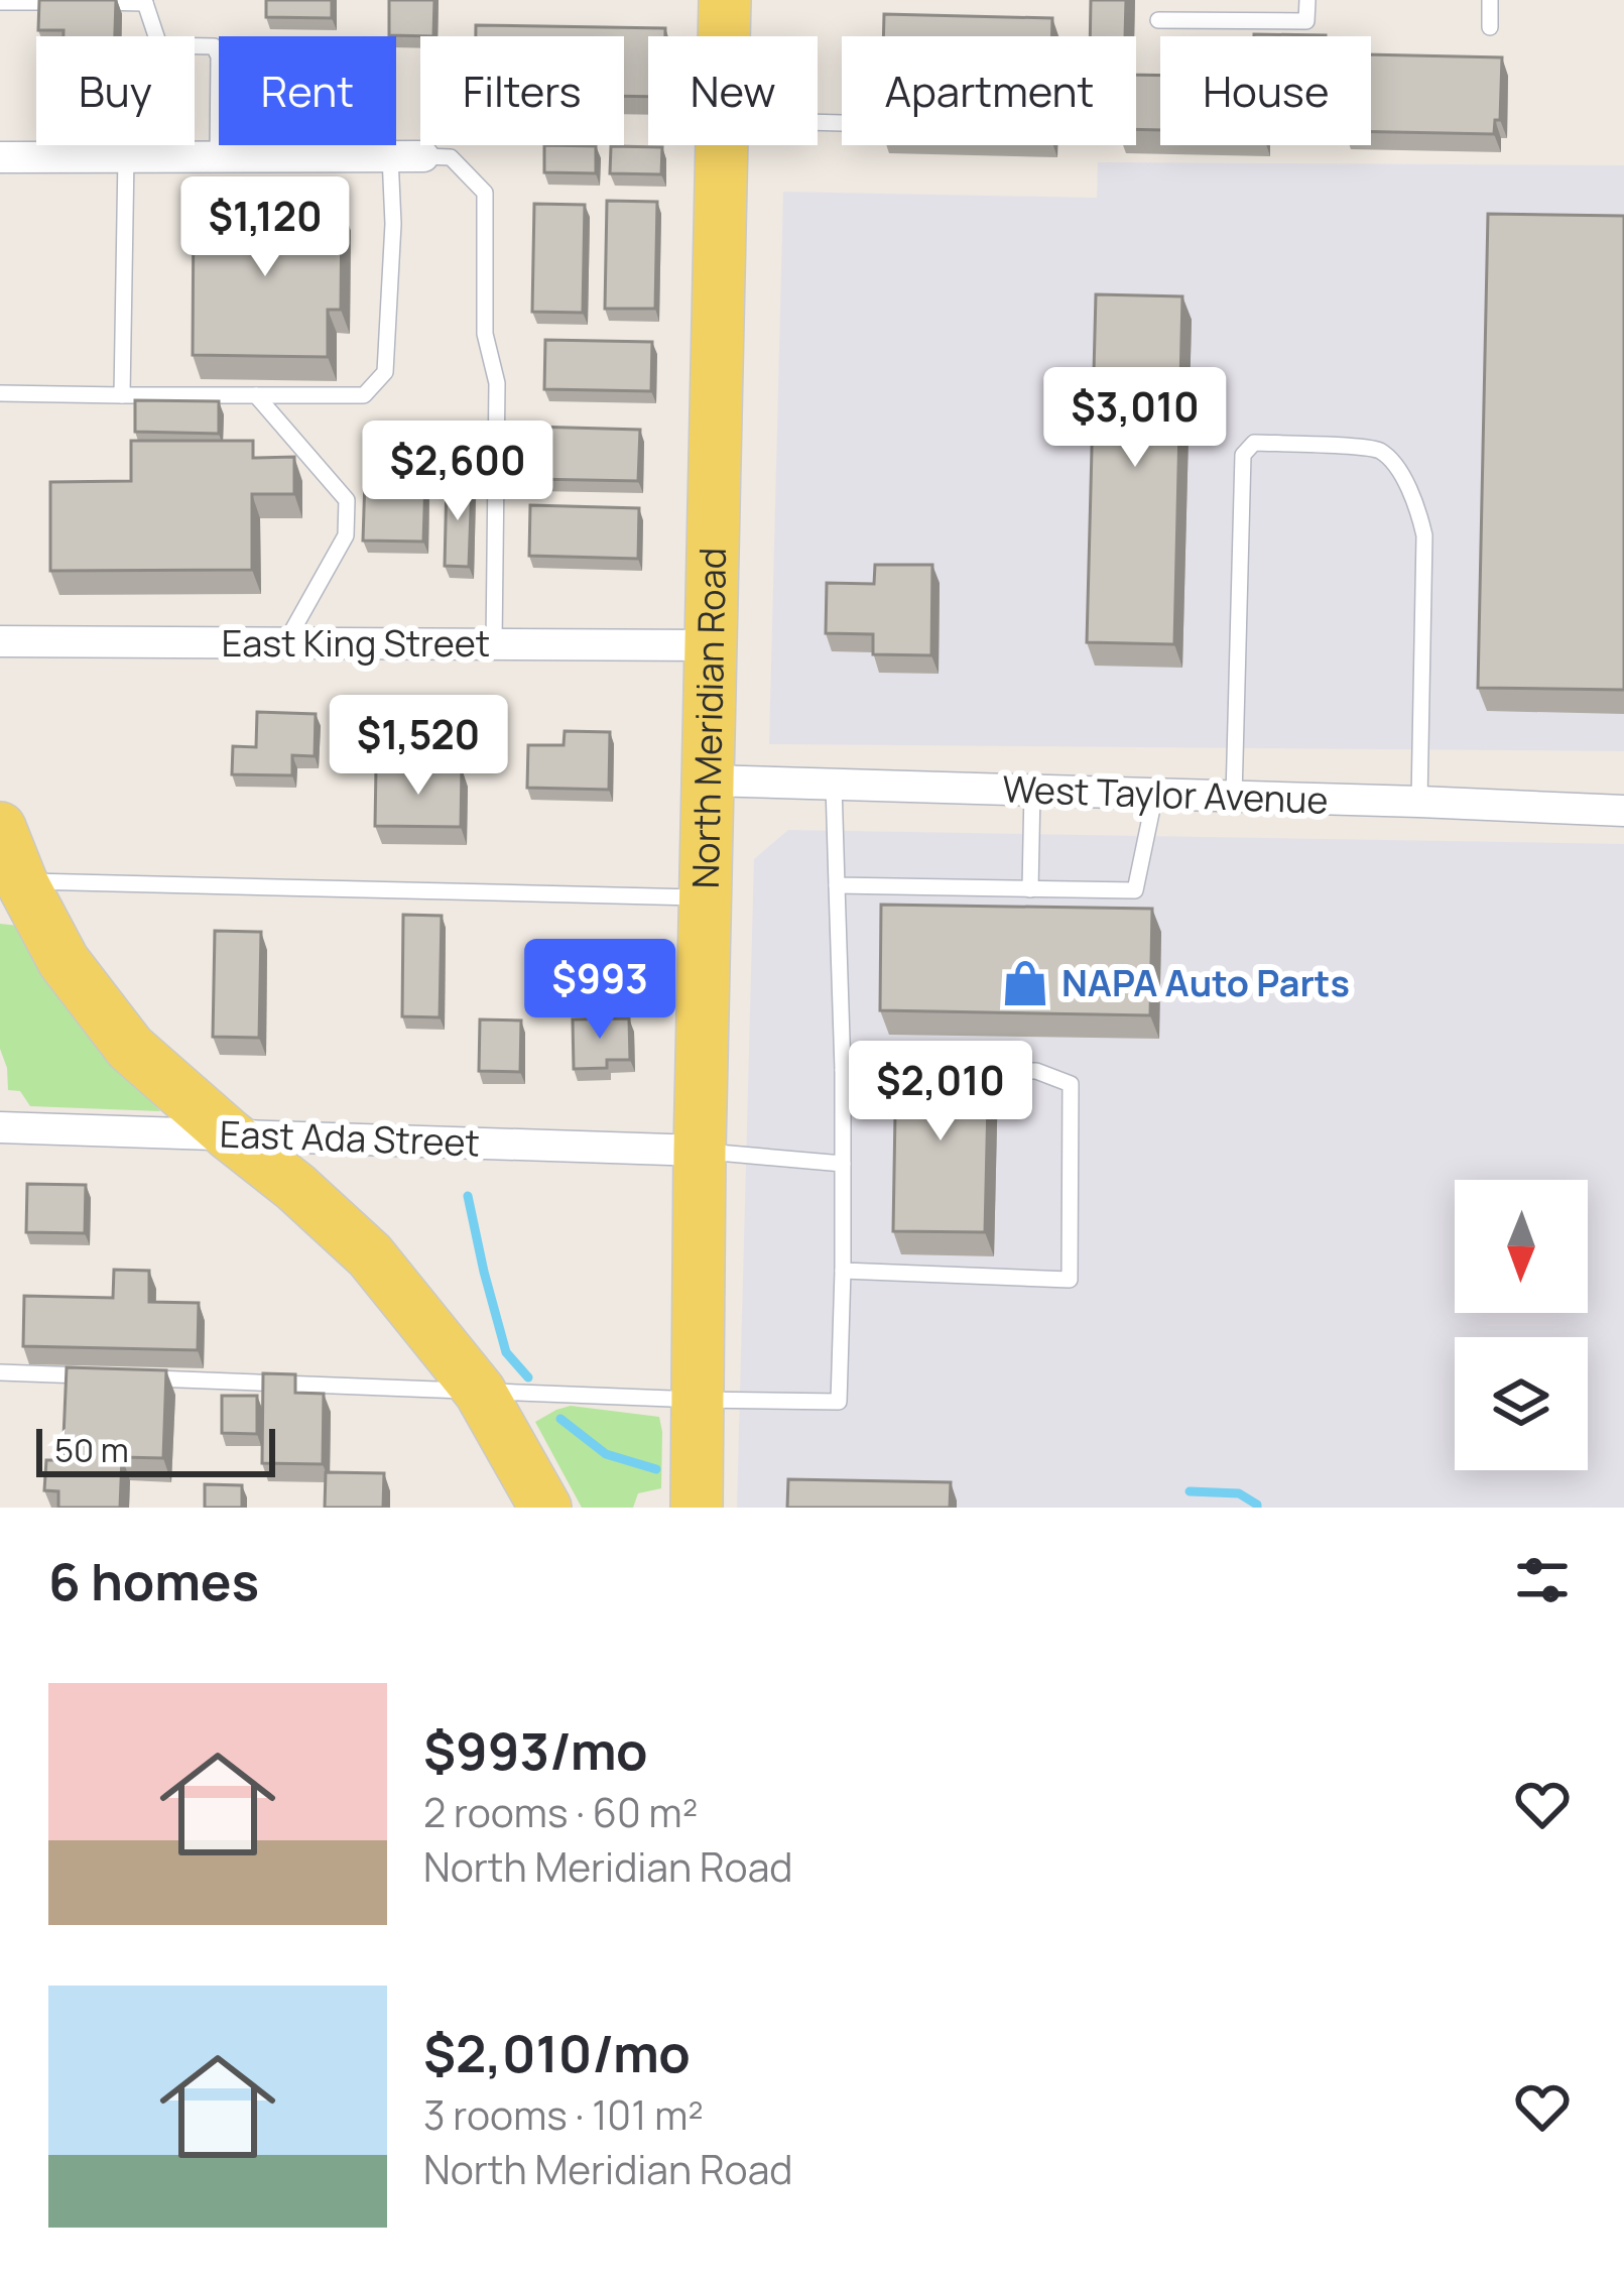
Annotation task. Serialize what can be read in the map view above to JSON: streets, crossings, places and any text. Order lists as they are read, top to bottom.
{
  "streets": {
    "main road": ["North Meridian Road"],
    "street": ["East King Street", "West Taylor Avenue", "East Ada Street"]
  },
  "crossings": [
    ["East King Street", "North Meridian Road"],
    ["North Meridian Road", "West Taylor Avenue"],
    ["North Meridian Road", "East Ada Street"]
  ],
  "places": {
    "shop": ["NAPA Auto Parts"]
  },
  "scale_bar": "50 m",
  "north": "bottom",
  "page": {
    "chip": [
      "Buy",
      "Rent",
      "Filters",
      "New",
      "Apartment",
      "House"
    ],
    "price": [
      "$1,120",
      "$3,010",
      "$2,600",
      "$1,520",
      "$993",
      "$2,010"
    ],
    "scale": "50 m",
    "heading": "6 homes",
    "list": [
      {
        "name": "$993/mo",
        "note": "2 rooms · 60 m² · North Meridian Road"
      },
      {
        "name": "$2,010/mo",
        "note": "3 rooms · 101 m² · North Meridian Road"
      }
    ]
  }
}
